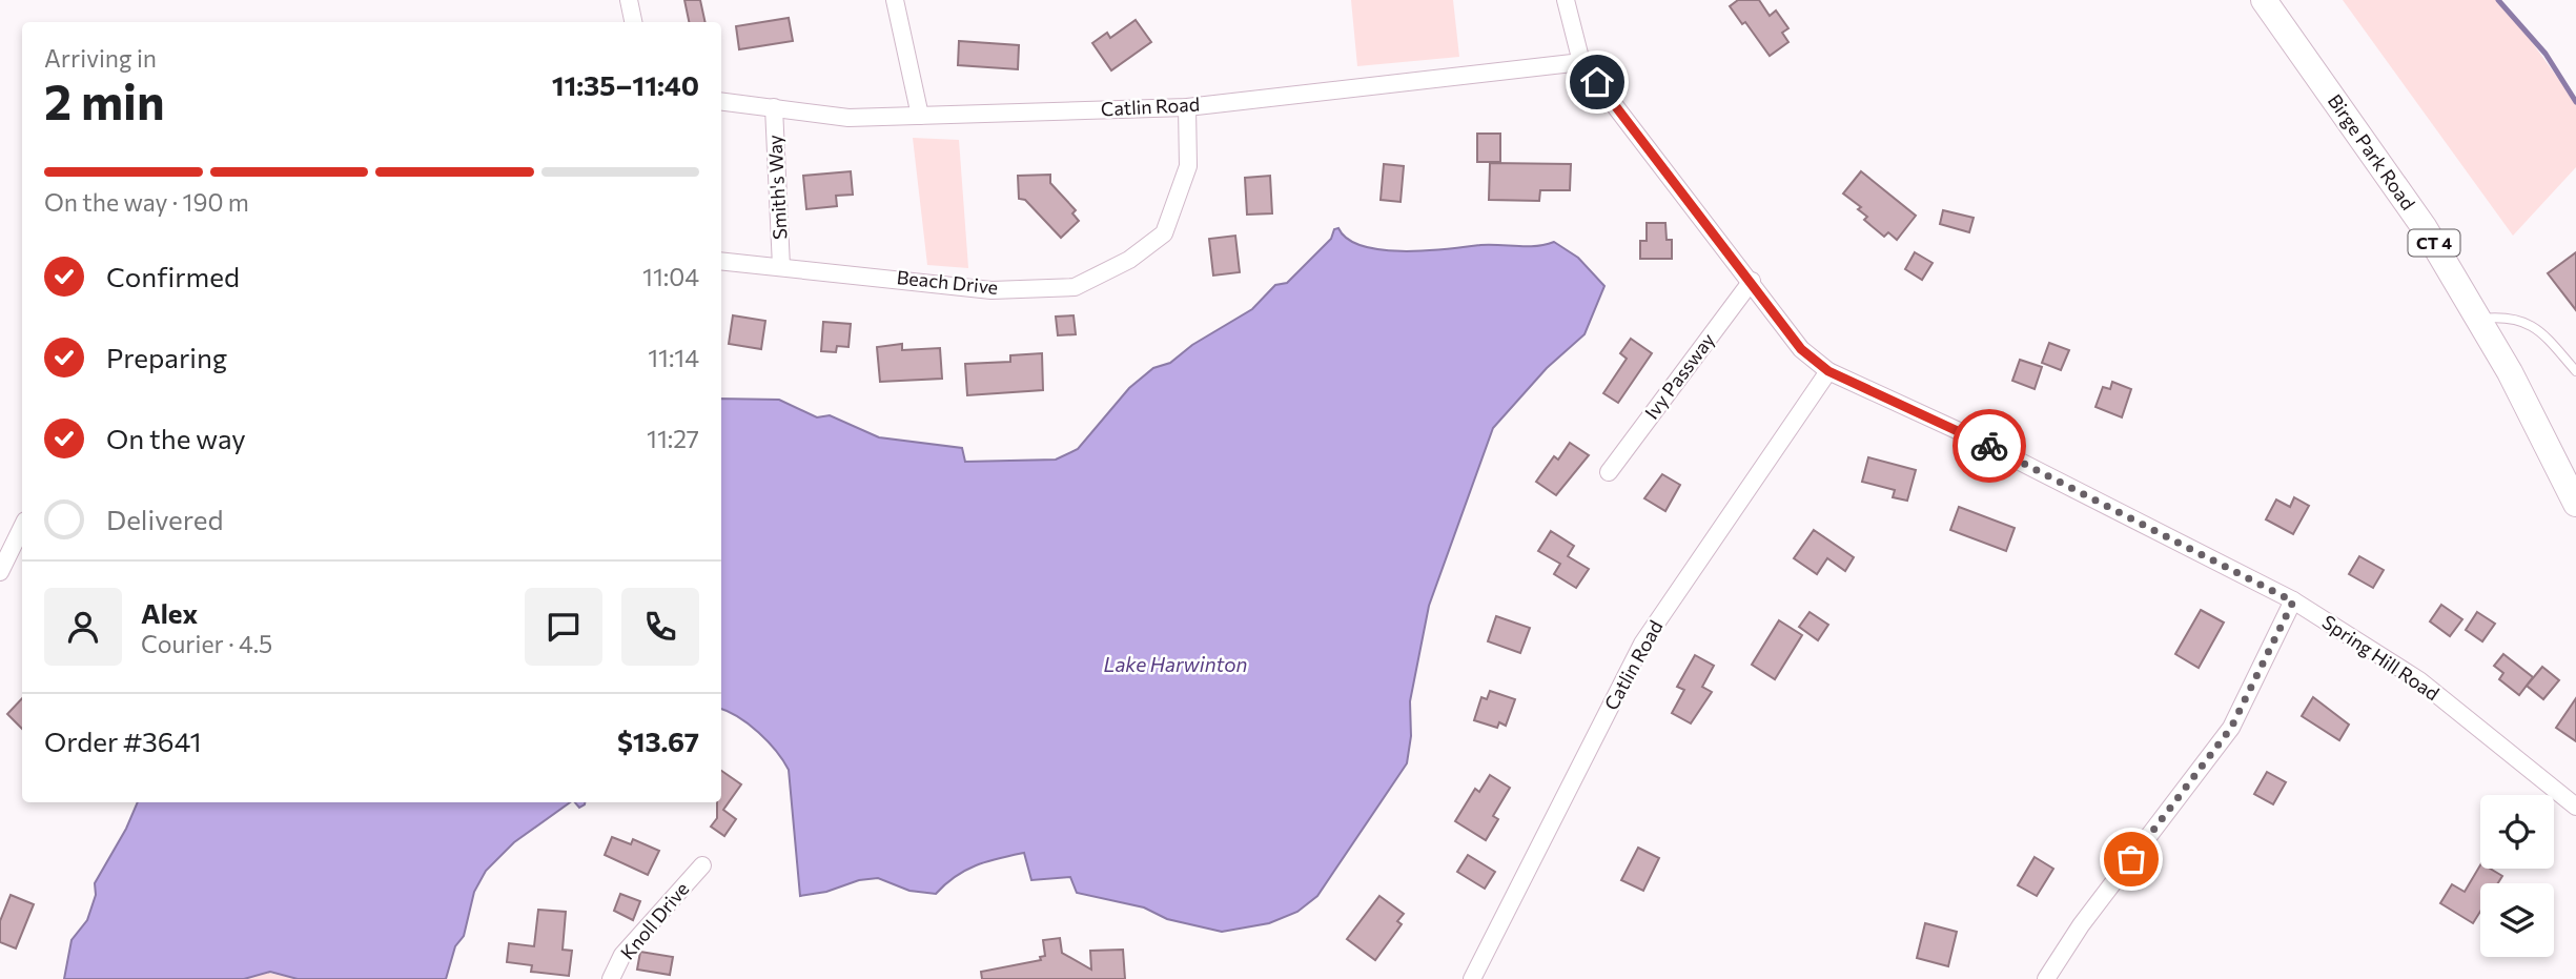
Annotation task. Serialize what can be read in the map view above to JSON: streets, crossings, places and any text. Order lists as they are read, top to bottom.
{
  "streets": {
    "main road": ["Birge Park Road", "CT 4"],
    "street": [
      "Catlin Road",
      "Smith's Way",
      "Beach Drive",
      "Ivy Passway",
      "Spring Hill Road",
      "Knoll Drive"
    ]
  },
  "crossings": [
    ["Catlin Road", "Smith's Way"],
    ["Catlin Road", "Beach Drive"],
    ["Catlin Road", "Spring Hill Road"],
    ["Smith's Way", "Beach Drive"],
    ["Ivy Passway", "Spring Hill Road"]
  ],
  "water": ["Lake Harwinton"],
  "page": {
    "heading": ["2 min", "Arriving in", "11:35–11:40"],
    "panel": [
      "Alex",
      "Courier · 4.5",
      "Order #3641",
      "$13.67"
    ],
    "bar": "On the way · 190 m",
    "list": [
      ["Confirmed", "11:04"],
      ["Preparing", "11:14"],
      ["On the way", "11:27"],
      "Delivered"
    ]
  }
}
